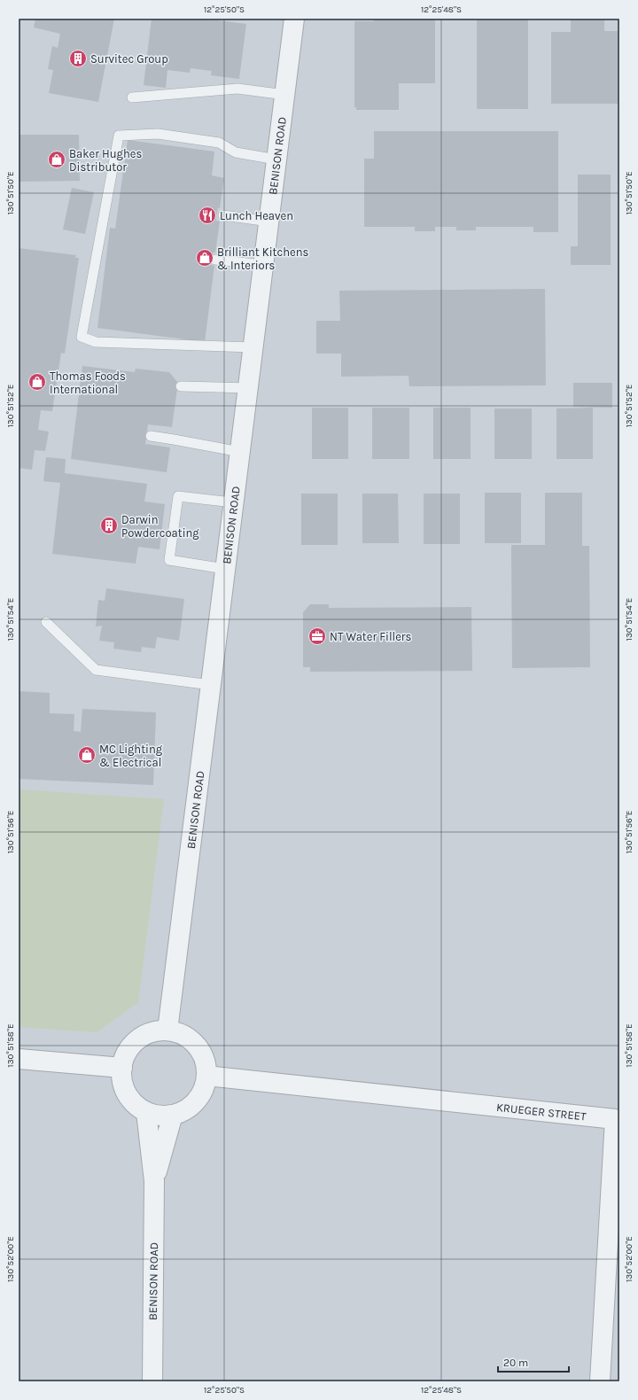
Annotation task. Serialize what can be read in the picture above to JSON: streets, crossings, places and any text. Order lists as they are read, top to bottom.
{
  "streets": {
    "street": ["BENISON ROAD", "KRUEGER STREET"]
  },
  "crossings": [
    ["BENISON ROAD", "KRUEGER STREET"]
  ],
  "places": {
    "building": ["Survitec Group", "Darwin Powdercoating"],
    "shop": [
      "Baker Hughes Distributor",
      "Brilliant Kitchens & Interiors",
      "Thomas Foods International",
      "MC Lighting & Electrical"
    ],
    "restaurant": ["Lunch Heaven"],
    "office": ["NT Water Fillers"]
  },
  "scale_bar": "20 m",
  "coordinates": [
    "12°25'50\"S",
    "12°25'48\"S",
    "130°51'50\"E",
    "130°51'52\"E",
    "130°51'54\"E",
    "130°51'56\"E",
    "130°51'58\"E",
    "130°52'00\"E"
  ]
}
